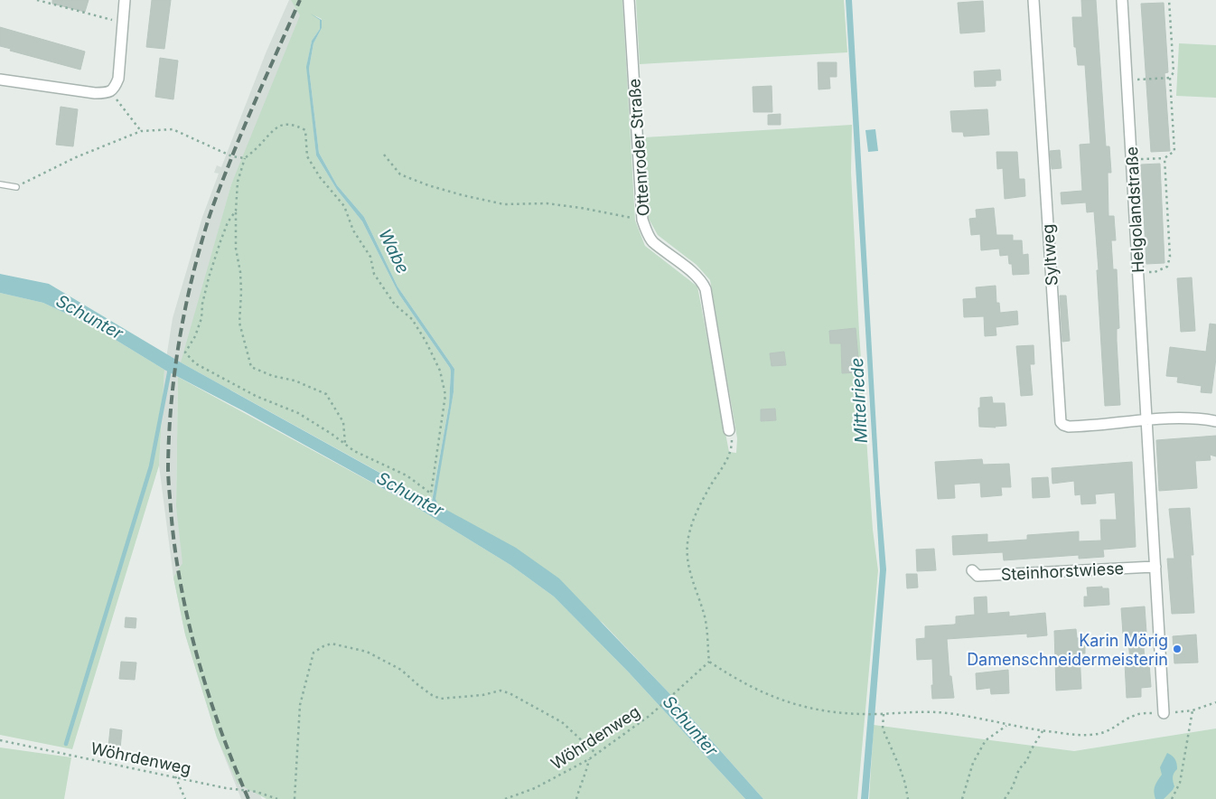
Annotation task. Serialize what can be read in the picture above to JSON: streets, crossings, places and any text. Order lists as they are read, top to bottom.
{
  "streets": {
    "street": [
      "Ottenroder Straße",
      "Helgolandstraße",
      "Syltweg",
      "Steinhorstwiese"
    ],
    "path": ["Wöhrdenweg"]
  },
  "crossings": [
    ["Helgolandstraße", "Syltweg"]
  ],
  "water": ["Wabe", "Schunter", "Mittelriede"],
  "places": ["Karin Mörig Damenschneidermeisterin"]
}
